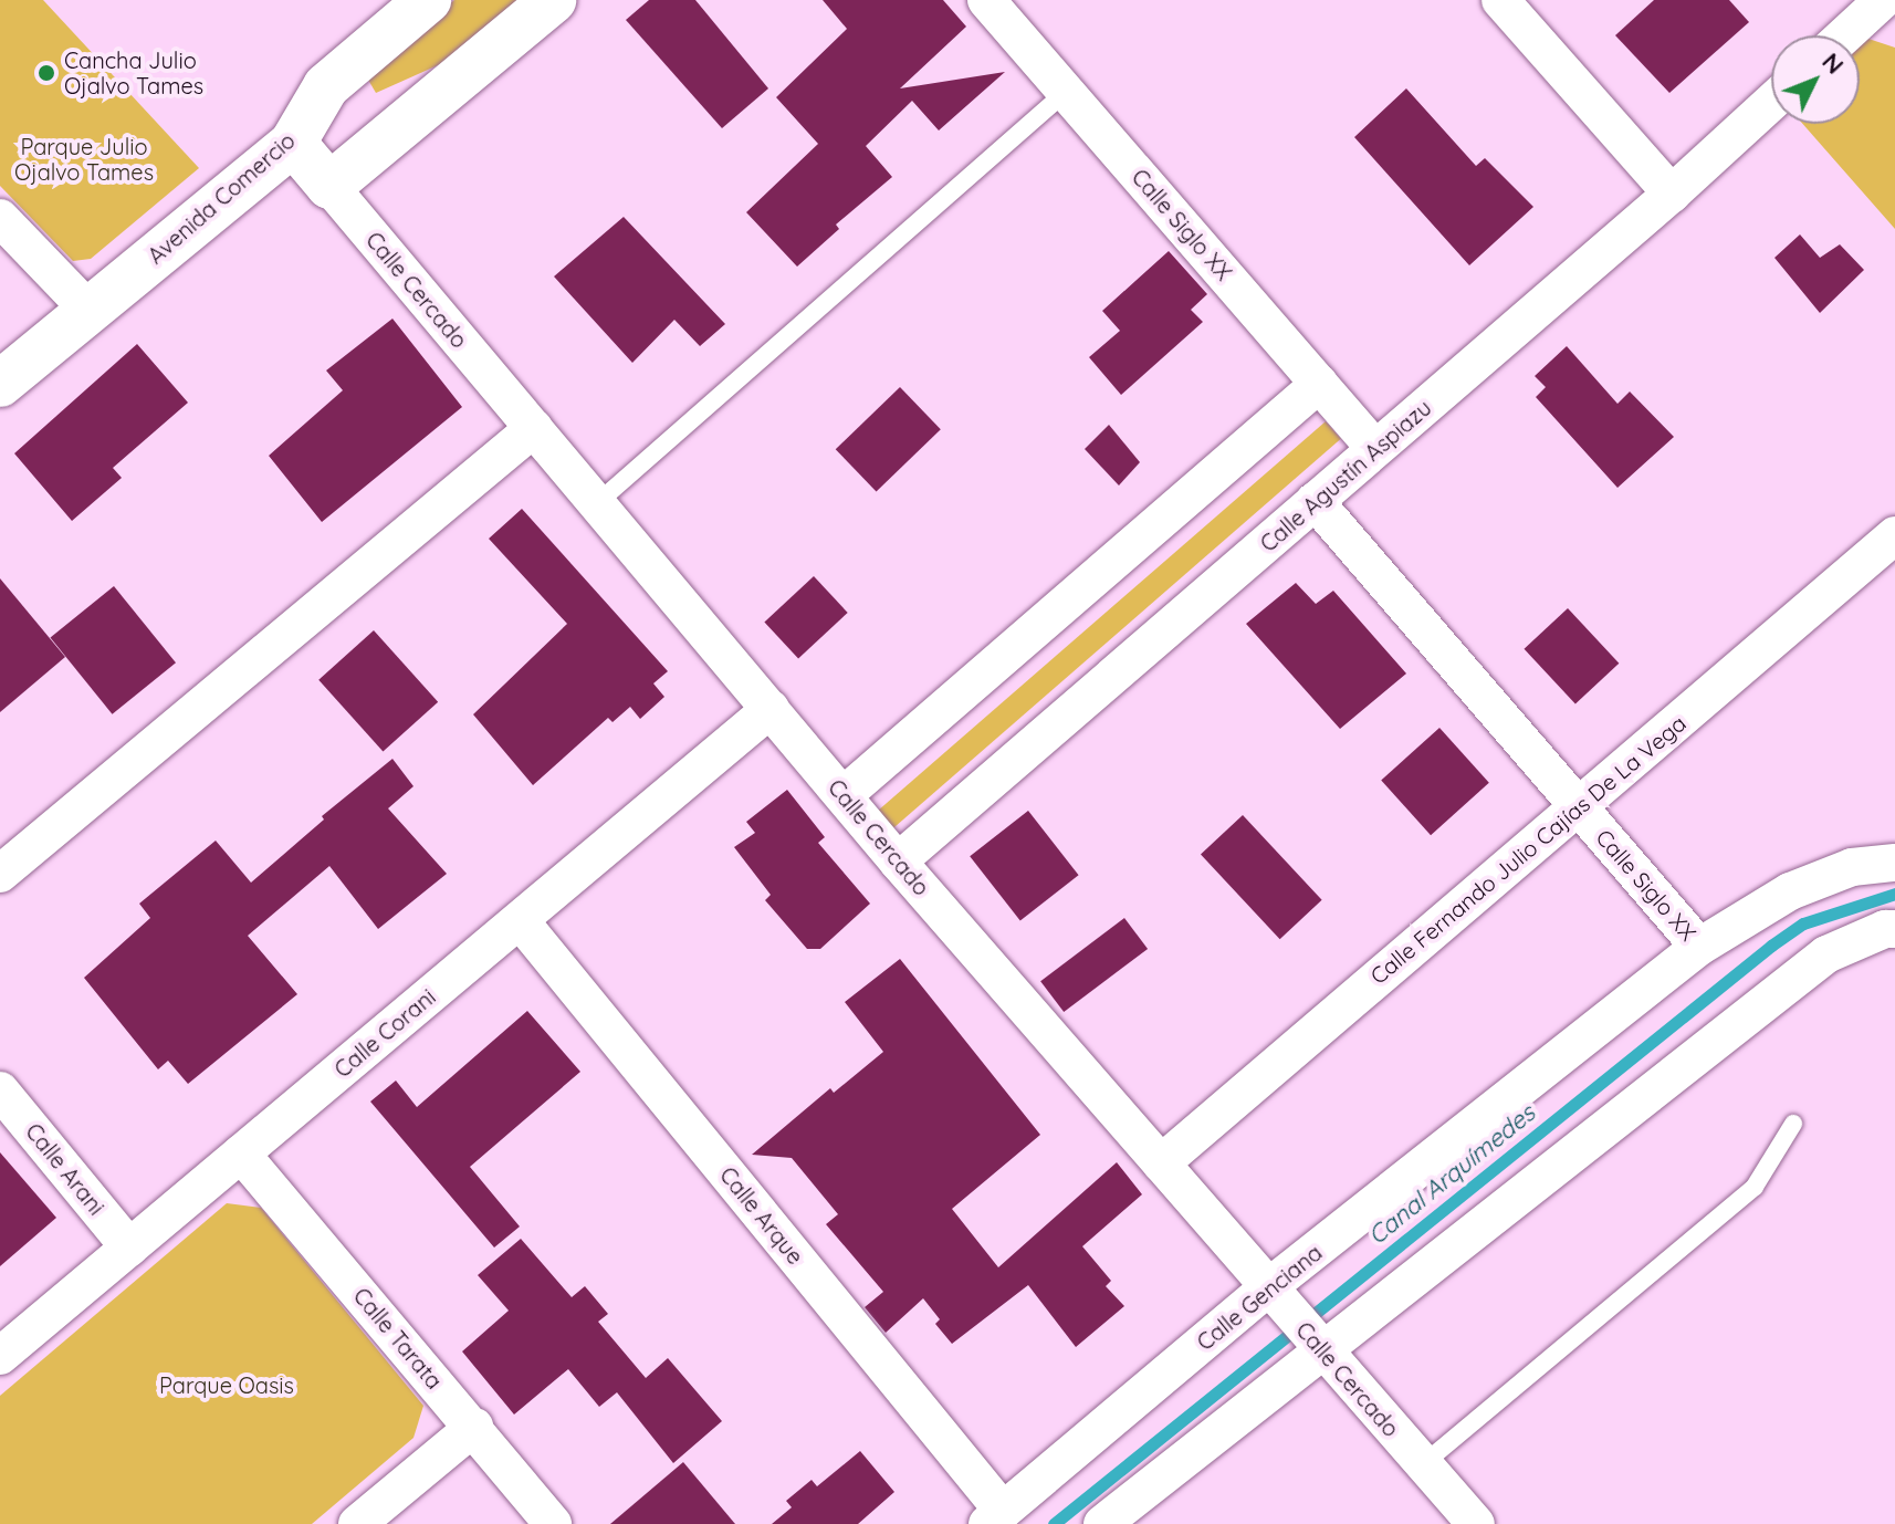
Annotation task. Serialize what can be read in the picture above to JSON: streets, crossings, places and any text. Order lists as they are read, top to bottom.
{
  "streets": {
    "street": [
      "Avenida Comercio",
      "Calle Siglo XX",
      "Calle Cercado",
      "Calle Agustín Aspiazu",
      "Calle Fernando Julio Cajías De La Vega",
      "Calle Corani",
      "Calle Arani",
      "Calle Arque",
      "Calle Genciana",
      "Calle Tarata"
    ]
  },
  "crossings": [
    ["Avenida Comercio", "Calle Cercado"],
    ["Calle Siglo XX", "Calle Agustín Aspiazu"],
    ["Calle Siglo XX", "Calle Fernando Julio Cajías De La Vega"],
    ["Calle Siglo XX", "Calle Genciana"],
    ["Calle Cercado", "Calle Agustín Aspiazu"],
    ["Calle Cercado", "Calle Fernando Julio Cajías De La Vega"],
    ["Calle Cercado", "Calle Corani"],
    ["Calle Cercado", "Calle Genciana"],
    ["Calle Corani", "Calle Arani"],
    ["Calle Corani", "Calle Arque"],
    ["Calle Corani", "Calle Tarata"],
    ["Calle Arque", "Calle Genciana"]
  ],
  "water": ["Canal Arquímedes"],
  "parks": ["Parque Julio Ojalvo Tames", "Parque Oasis"],
  "places": ["Cancha Julio Ojalvo Tames"],
  "north": "top right"
}
